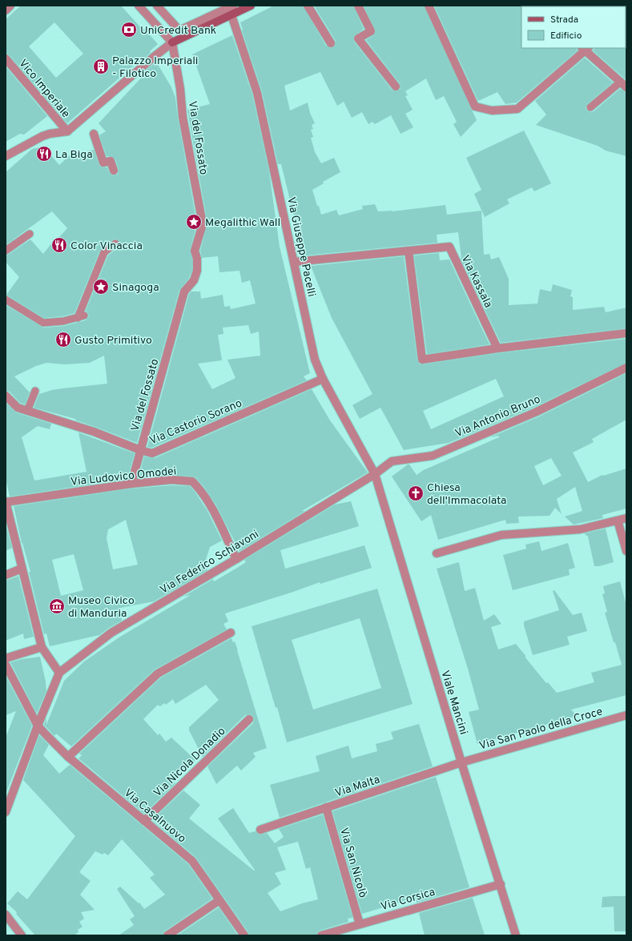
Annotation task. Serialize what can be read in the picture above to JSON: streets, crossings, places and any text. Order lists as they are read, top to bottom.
{
  "streets": {
    "street": [
      "Vico Imperiale",
      "Via del Fossato",
      "Via Giuseppe Pacelli",
      "Via Kassala",
      "Via Antonio Bruno",
      "Via Castorio Sorano",
      "Via Ludovico Omodei",
      "Via Federico Schiavoni",
      "Viale Mancini",
      "Via San Paolo della Croce",
      "Via Nicola Donadio",
      "Via Malta",
      "Via Casalnuovo",
      "Via San Nicolò",
      "Via Corsica"
    ]
  },
  "crossings": [
    ["Via del Fossato", "Via Castorio Sorano"],
    ["Via del Fossato", "Via Ludovico Omodei"],
    ["Via Giuseppe Pacelli", "Via Kassala"],
    ["Via Giuseppe Pacelli", "Via Antonio Bruno"],
    ["Via Giuseppe Pacelli", "Via Castorio Sorano"],
    ["Via Giuseppe Pacelli", "Via Federico Schiavoni"],
    ["Via Giuseppe Pacelli", "Viale Mancini"],
    ["Via Antonio Bruno", "Via Federico Schiavoni"],
    ["Via Antonio Bruno", "Viale Mancini"],
    ["Via Ludovico Omodei", "Via Federico Schiavoni"],
    ["Via Federico Schiavoni", "Viale Mancini"],
    ["Viale Mancini", "Via San Paolo della Croce"],
    ["Viale Mancini", "Via Malta"],
    ["Viale Mancini", "Via Corsica"],
    ["Via San Paolo della Croce", "Via Malta"],
    ["Via Nicola Donadio", "Via Casalnuovo"],
    ["Via Malta", "Via San Nicolò"],
    ["Via San Nicolò", "Via Corsica"]
  ],
  "places": {
    "bank": ["UniCredit Bank"],
    "building": ["Palazzo Imperiali - Filotico"],
    "restaurant": ["La Biga", "Color Vinaccia", "Gusto Primitivo"],
    "place": ["Megalithic Wall", "Sinagoga"],
    "church": ["Chiesa dell'Immacolata"],
    "museum": ["Museo Civico di Manduria"]
  },
  "legend": ["Strada", "Edificio"]
}
